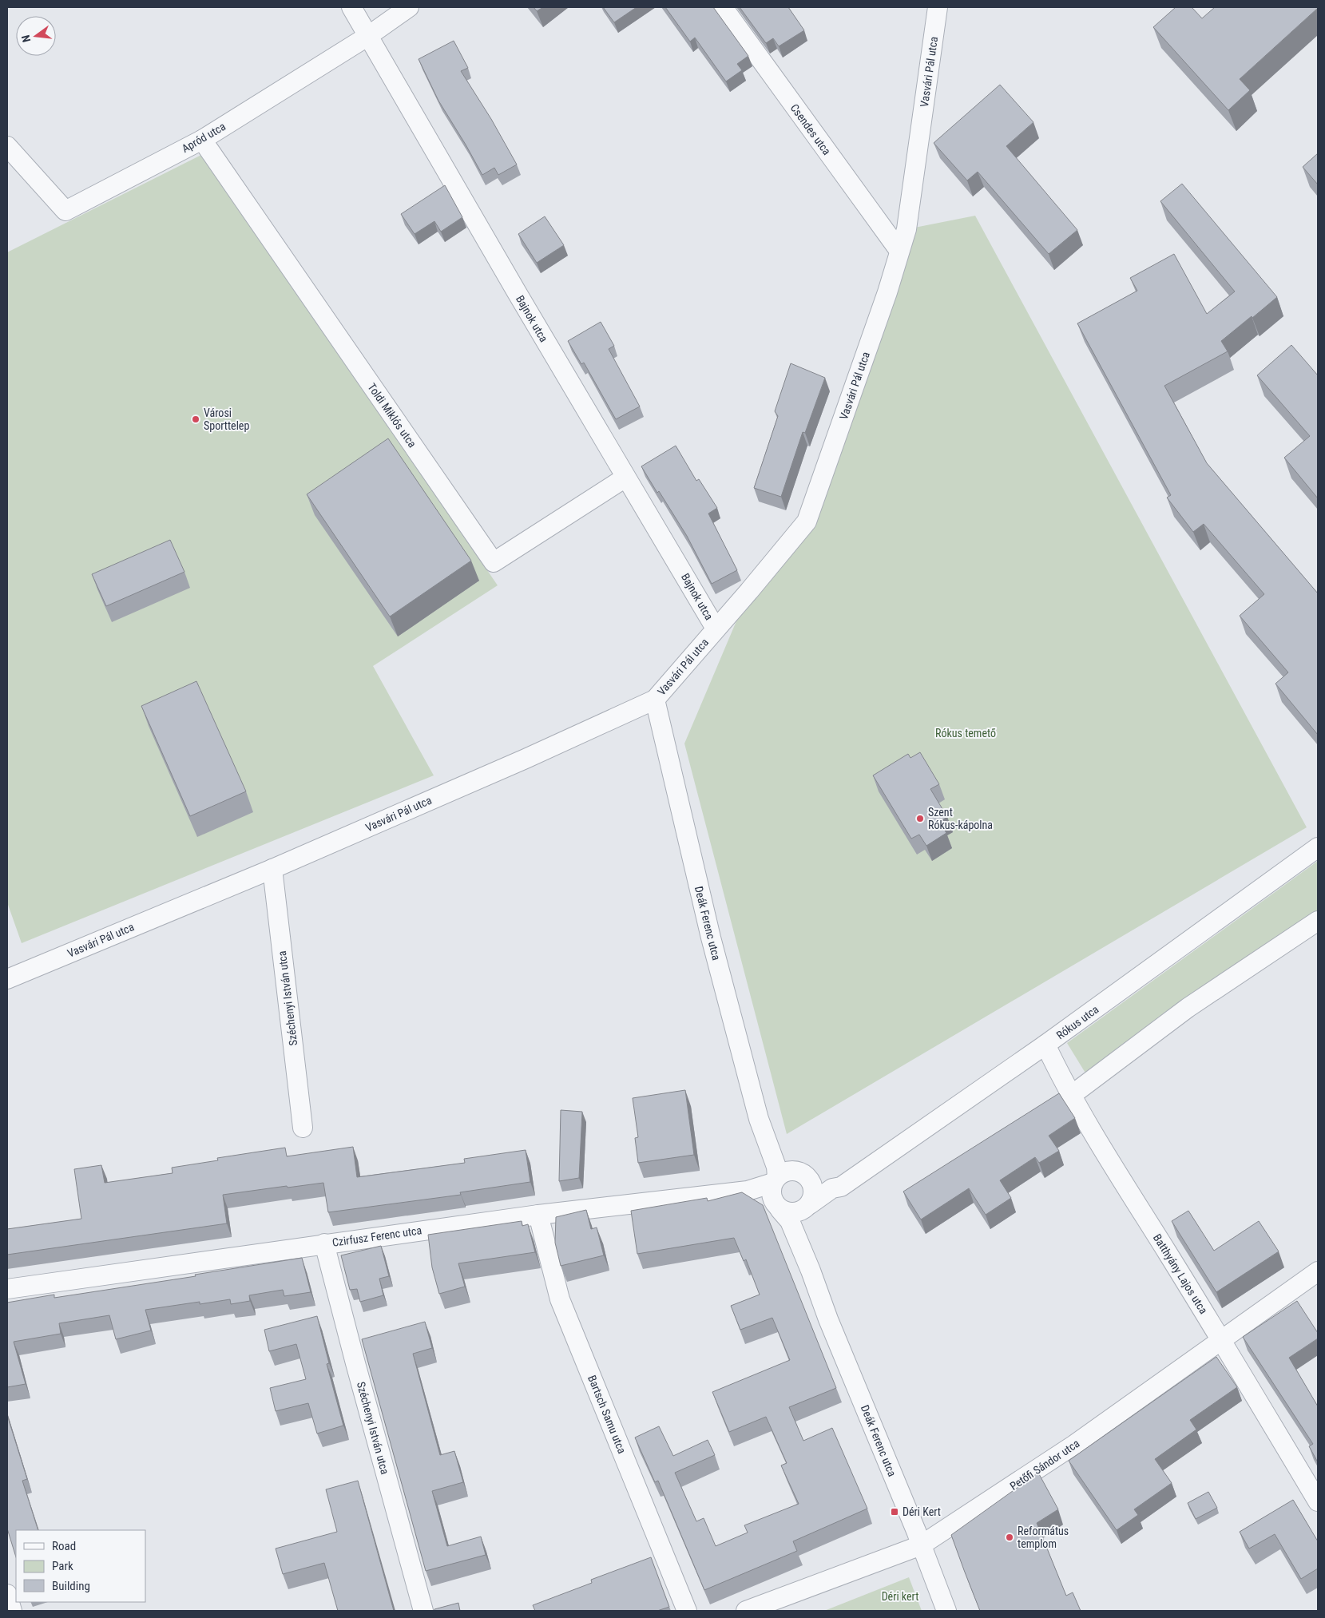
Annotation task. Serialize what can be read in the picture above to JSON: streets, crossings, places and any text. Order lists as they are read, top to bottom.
{
  "streets": {
    "street": [
      "Vasvári Pál utca",
      "Csendes utca",
      "Apród utca",
      "Bajnok utca",
      "Toldi Miklós utca",
      "Deák Ferenc utca",
      "Széchenyi István utca",
      "Rókus utca",
      "Czirfusz Ferenc utca",
      "Batthyány Lajos utca",
      "Bartsch Samu utca",
      "Petőfi Sándor utca"
    ]
  },
  "crossings": [
    ["Vasvári Pál utca", "Csendes utca"],
    ["Vasvári Pál utca", "Bajnok utca"],
    ["Vasvári Pál utca", "Deák Ferenc utca"],
    ["Vasvári Pál utca", "Széchenyi István utca"],
    ["Apród utca", "Bajnok utca"],
    ["Apród utca", "Toldi Miklós utca"],
    ["Bajnok utca", "Toldi Miklós utca"],
    ["Deák Ferenc utca", "Rókus utca"],
    ["Deák Ferenc utca", "Czirfusz Ferenc utca"],
    ["Deák Ferenc utca", "Petőfi Sándor utca"],
    ["Széchenyi István utca", "Czirfusz Ferenc utca"],
    ["Rókus utca", "Czirfusz Ferenc utca"],
    ["Rókus utca", "Batthyány Lajos utca"],
    ["Czirfusz Ferenc utca", "Bartsch Samu utca"],
    ["Batthyány Lajos utca", "Petőfi Sándor utca"]
  ],
  "parks": ["Rókus temető", "Déri kert"],
  "places": {
    "other": ["Városi Sporttelep", "Szent Rókus-kápolna", "Református templom"],
    "transit": ["Déri Kert"]
  },
  "legend": ["Road", "Park", "Building"],
  "north": "left"
}
